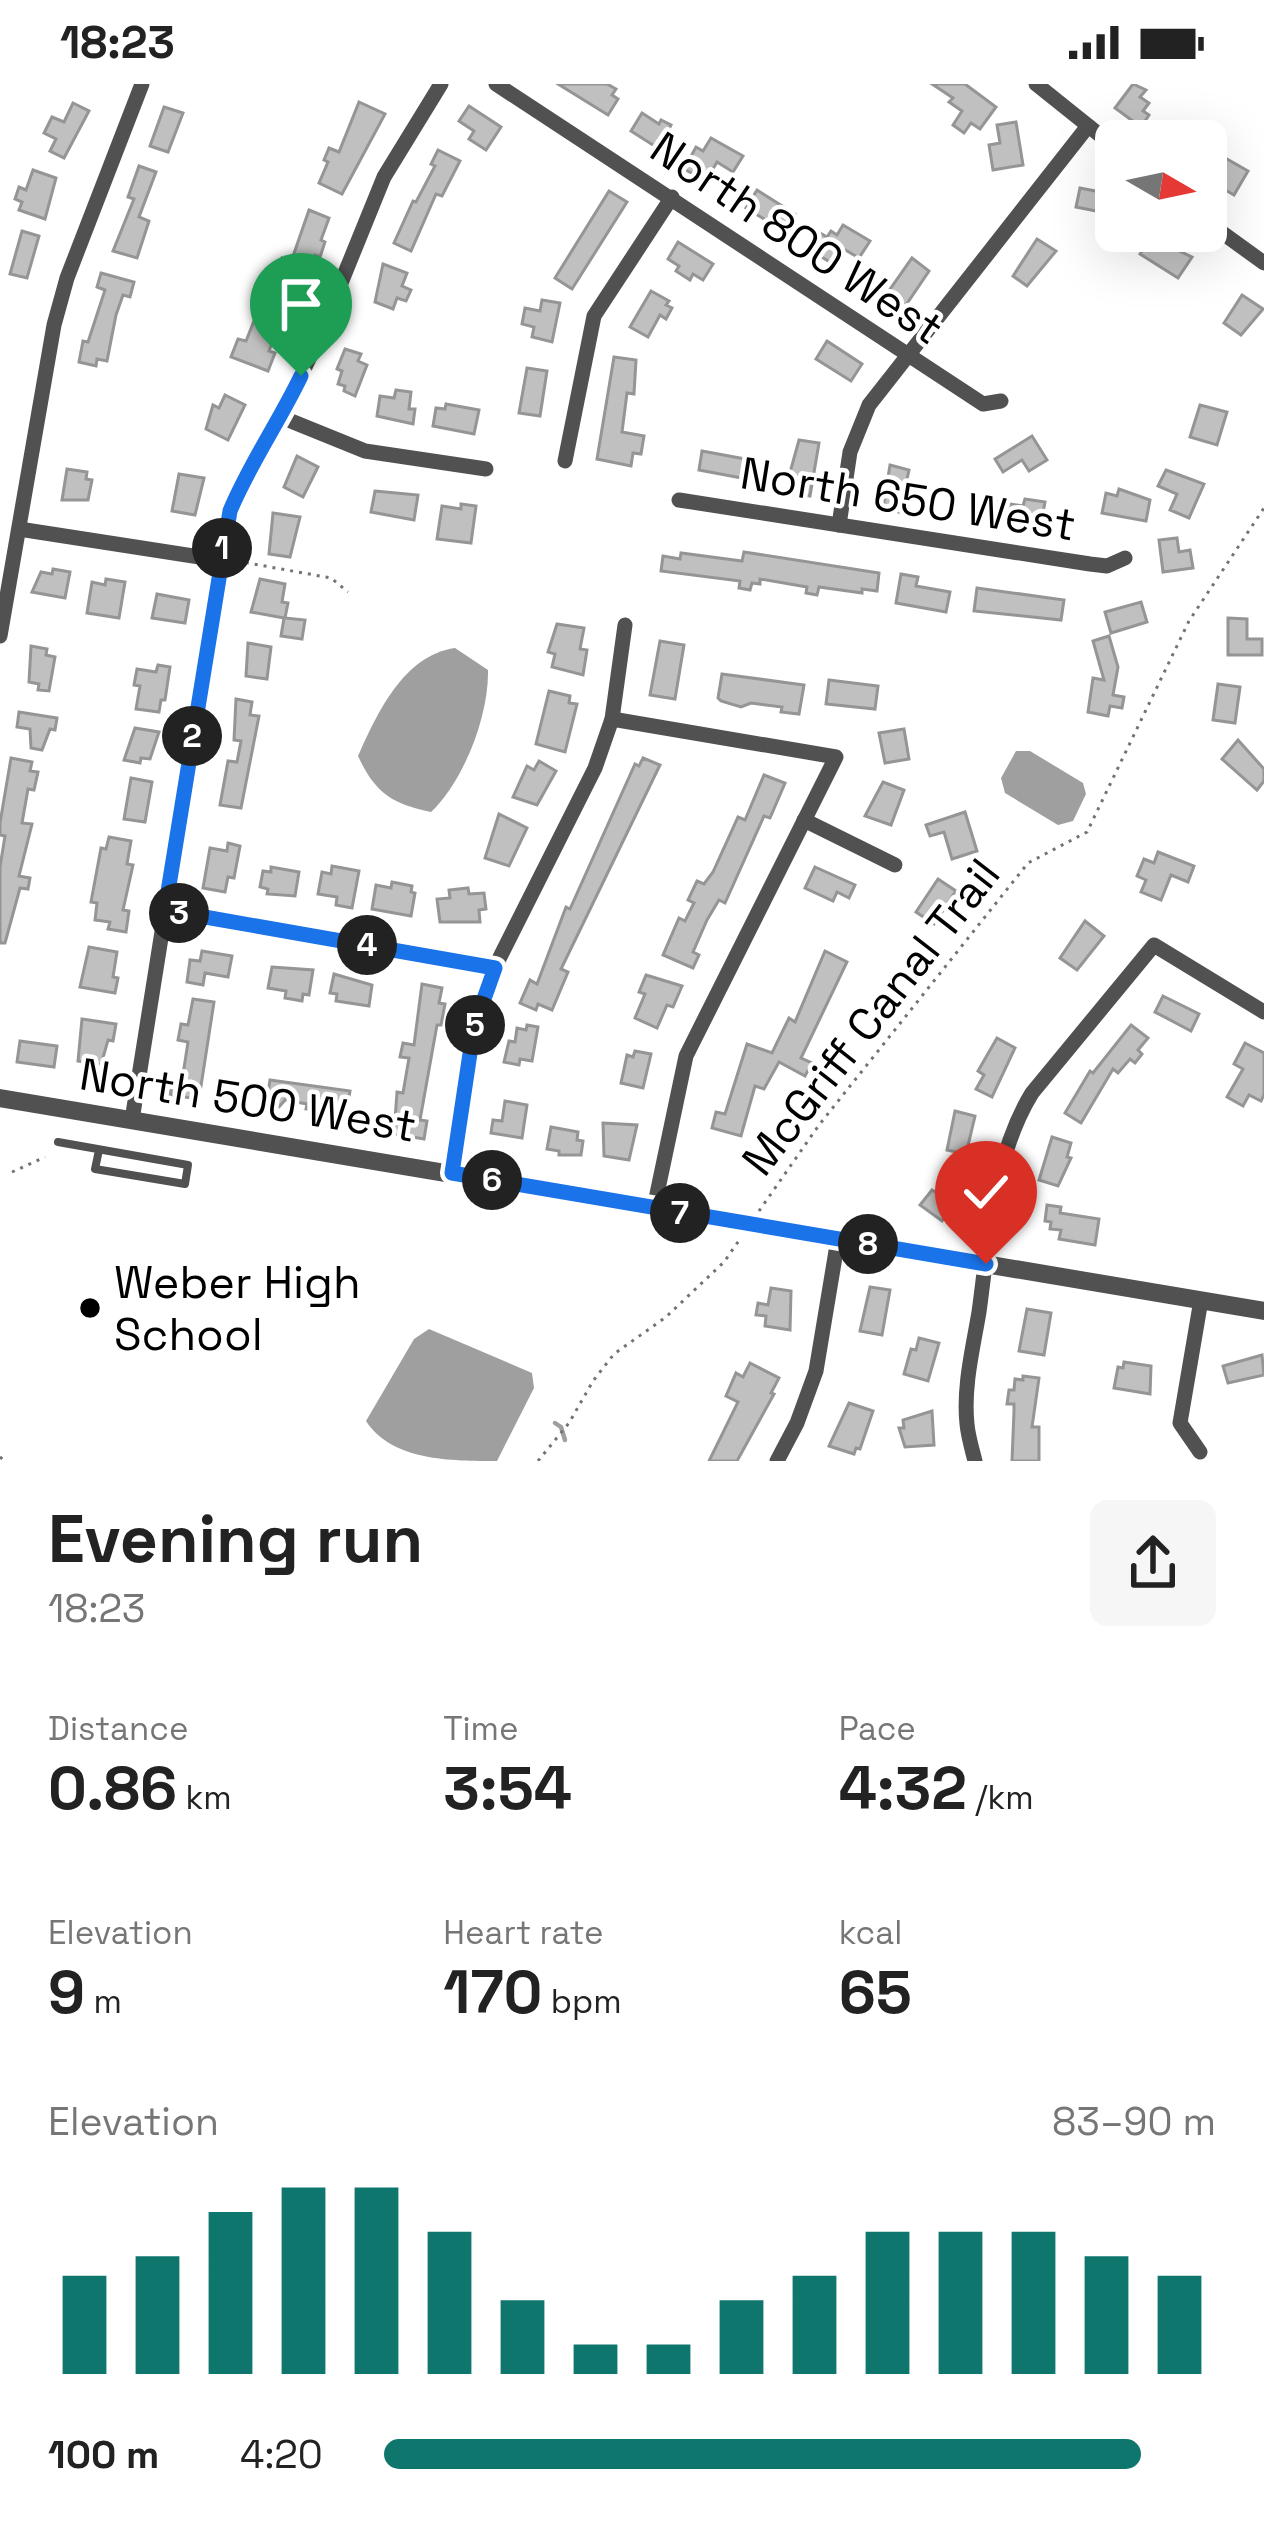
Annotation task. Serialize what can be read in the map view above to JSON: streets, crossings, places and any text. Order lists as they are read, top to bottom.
{
  "streets": {
    "street": ["North 800 West", "North 650 West", "North 500 West"],
    "path": ["McGriff Canal Trail"]
  },
  "places": ["Weber High School"],
  "north": "right",
  "page": {
    "status": "18:23",
    "pins": [
      "1",
      "2",
      "3",
      "4",
      "5",
      "6",
      "7",
      "8"
    ],
    "heading": ["Evening run", "18:23"],
    "stats": [
      ["Distance", "0.86 km"],
      ["Time", "3:54"],
      ["Pace", "4:32 /km"],
      ["Elevation", "9 m"],
      ["Heart rate", "170 bpm"],
      ["kcal", "65"]
    ],
    "chart": ["Elevation", "83–90 m"],
    "list": [
      {
        "name": "100 m",
        "note": "4:20"
      }
    ]
  }
}
